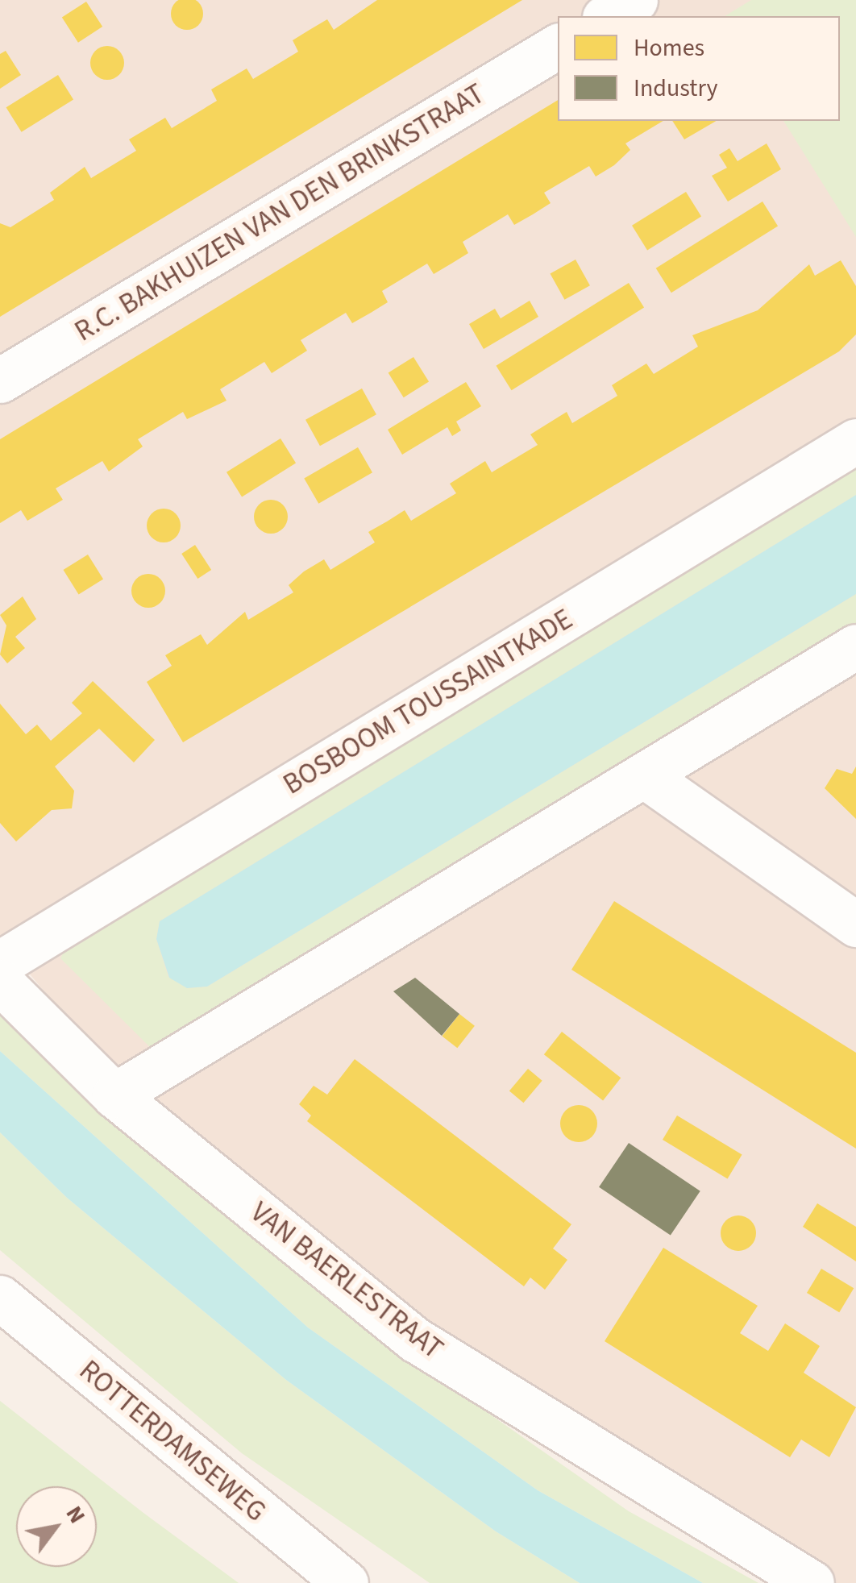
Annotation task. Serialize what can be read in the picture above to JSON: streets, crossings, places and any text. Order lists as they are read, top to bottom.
{
  "streets": {
    "street": [
      "R.C. BAKHUIZEN VAN DEN BRINKSTRAAT",
      "BOSBOOM TOUSSAINTKADE",
      "VAN BAERLESTRAAT",
      "ROTTERDAMSEWEG"
    ]
  },
  "legend": ["Homes", "Industry"],
  "north": "top right"
}
